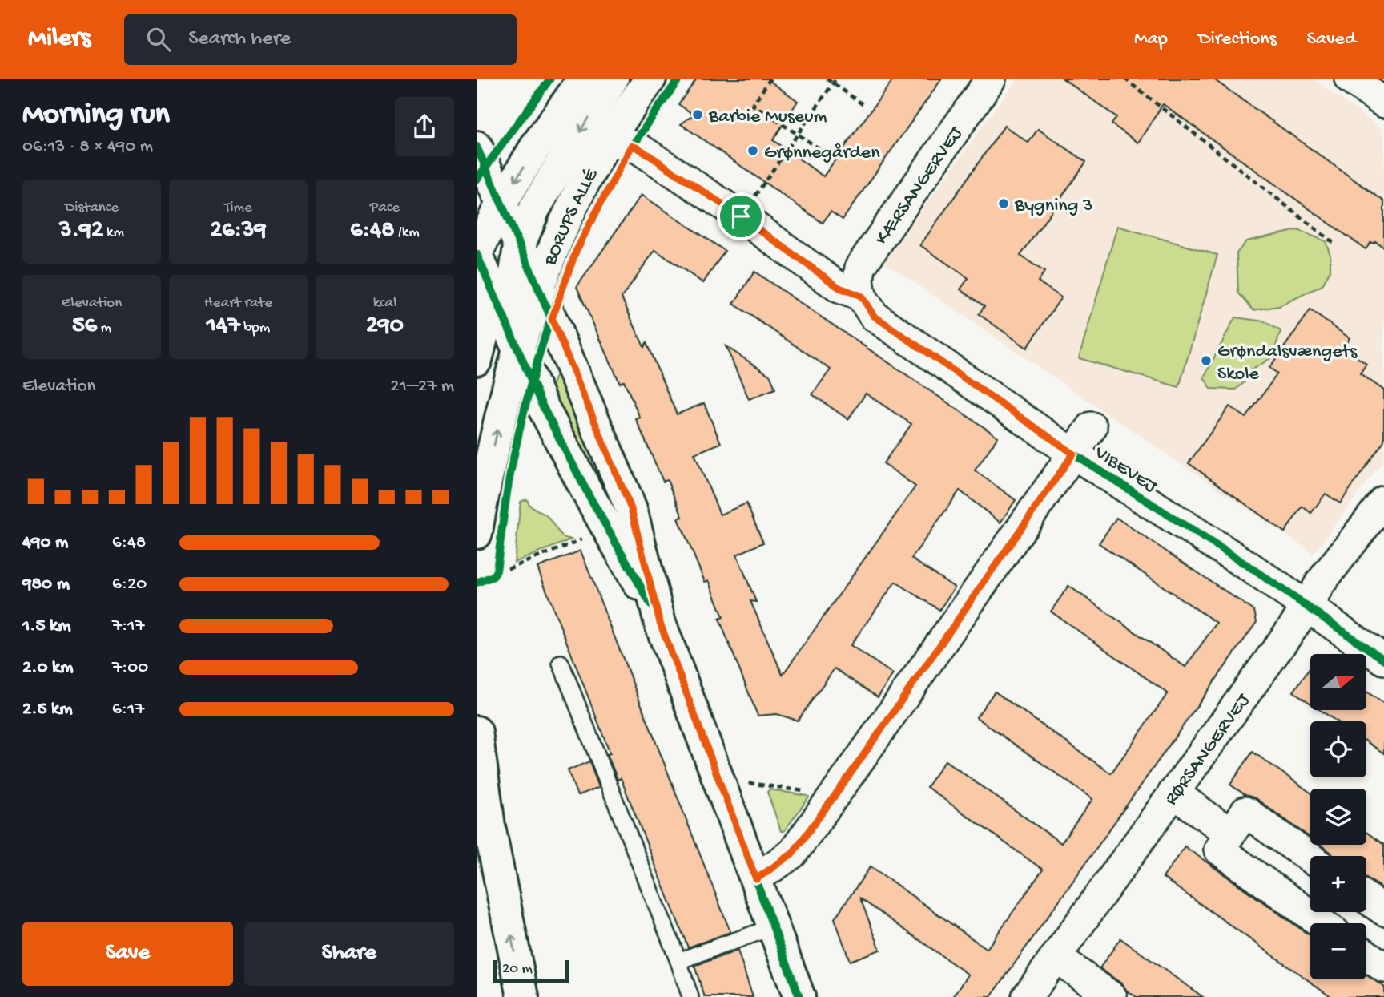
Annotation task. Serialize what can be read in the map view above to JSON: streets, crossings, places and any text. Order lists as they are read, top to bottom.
{
  "streets": {
    "street": [
      "KÆRSANGERVEJ",
      "BORUPS ALLÉ",
      "VIBEVEJ",
      "RØRSANGERVEJ"
    ]
  },
  "crossings": [
    ["KÆRSANGERVEJ", "VIBEVEJ"],
    ["VIBEVEJ", "RØRSANGERVEJ"]
  ],
  "one_way": ["BORUPS ALLÉ"],
  "places": [
    "Barbie Museum",
    "Grønnegården",
    "Bygning 3",
    "Grøndalsvængets Skole"
  ],
  "scale_bar": "20 m",
  "north": "right",
  "page": {
    "header": "Milers",
    "search": "Search here",
    "nav": ["Map", "Directions", "Saved"],
    "heading": ["Morning run", "06:13 · 8 × 490 m"],
    "stats": [
      ["Distance", "3.92 km"],
      ["Time", "26:39"],
      ["Pace", "6:48 /km"],
      ["Elevation", "56 m"],
      ["Heart rate", "147 bpm"],
      ["kcal", "290"]
    ],
    "chart": ["Elevation", "21–27 m"],
    "list": [
      {
        "name": "490 m",
        "note": "6:48"
      },
      {
        "name": "980 m",
        "note": "6:20"
      },
      {
        "name": "1.5 km",
        "note": "7:17"
      },
      {
        "name": "2.0 km",
        "note": "7:00"
      },
      {
        "name": "2.5 km",
        "note": "6:17"
      }
    ],
    "map_buttons": ["+", "−"],
    "buttons": ["Save", "Share"],
    "scale": "20 m"
  }
}
